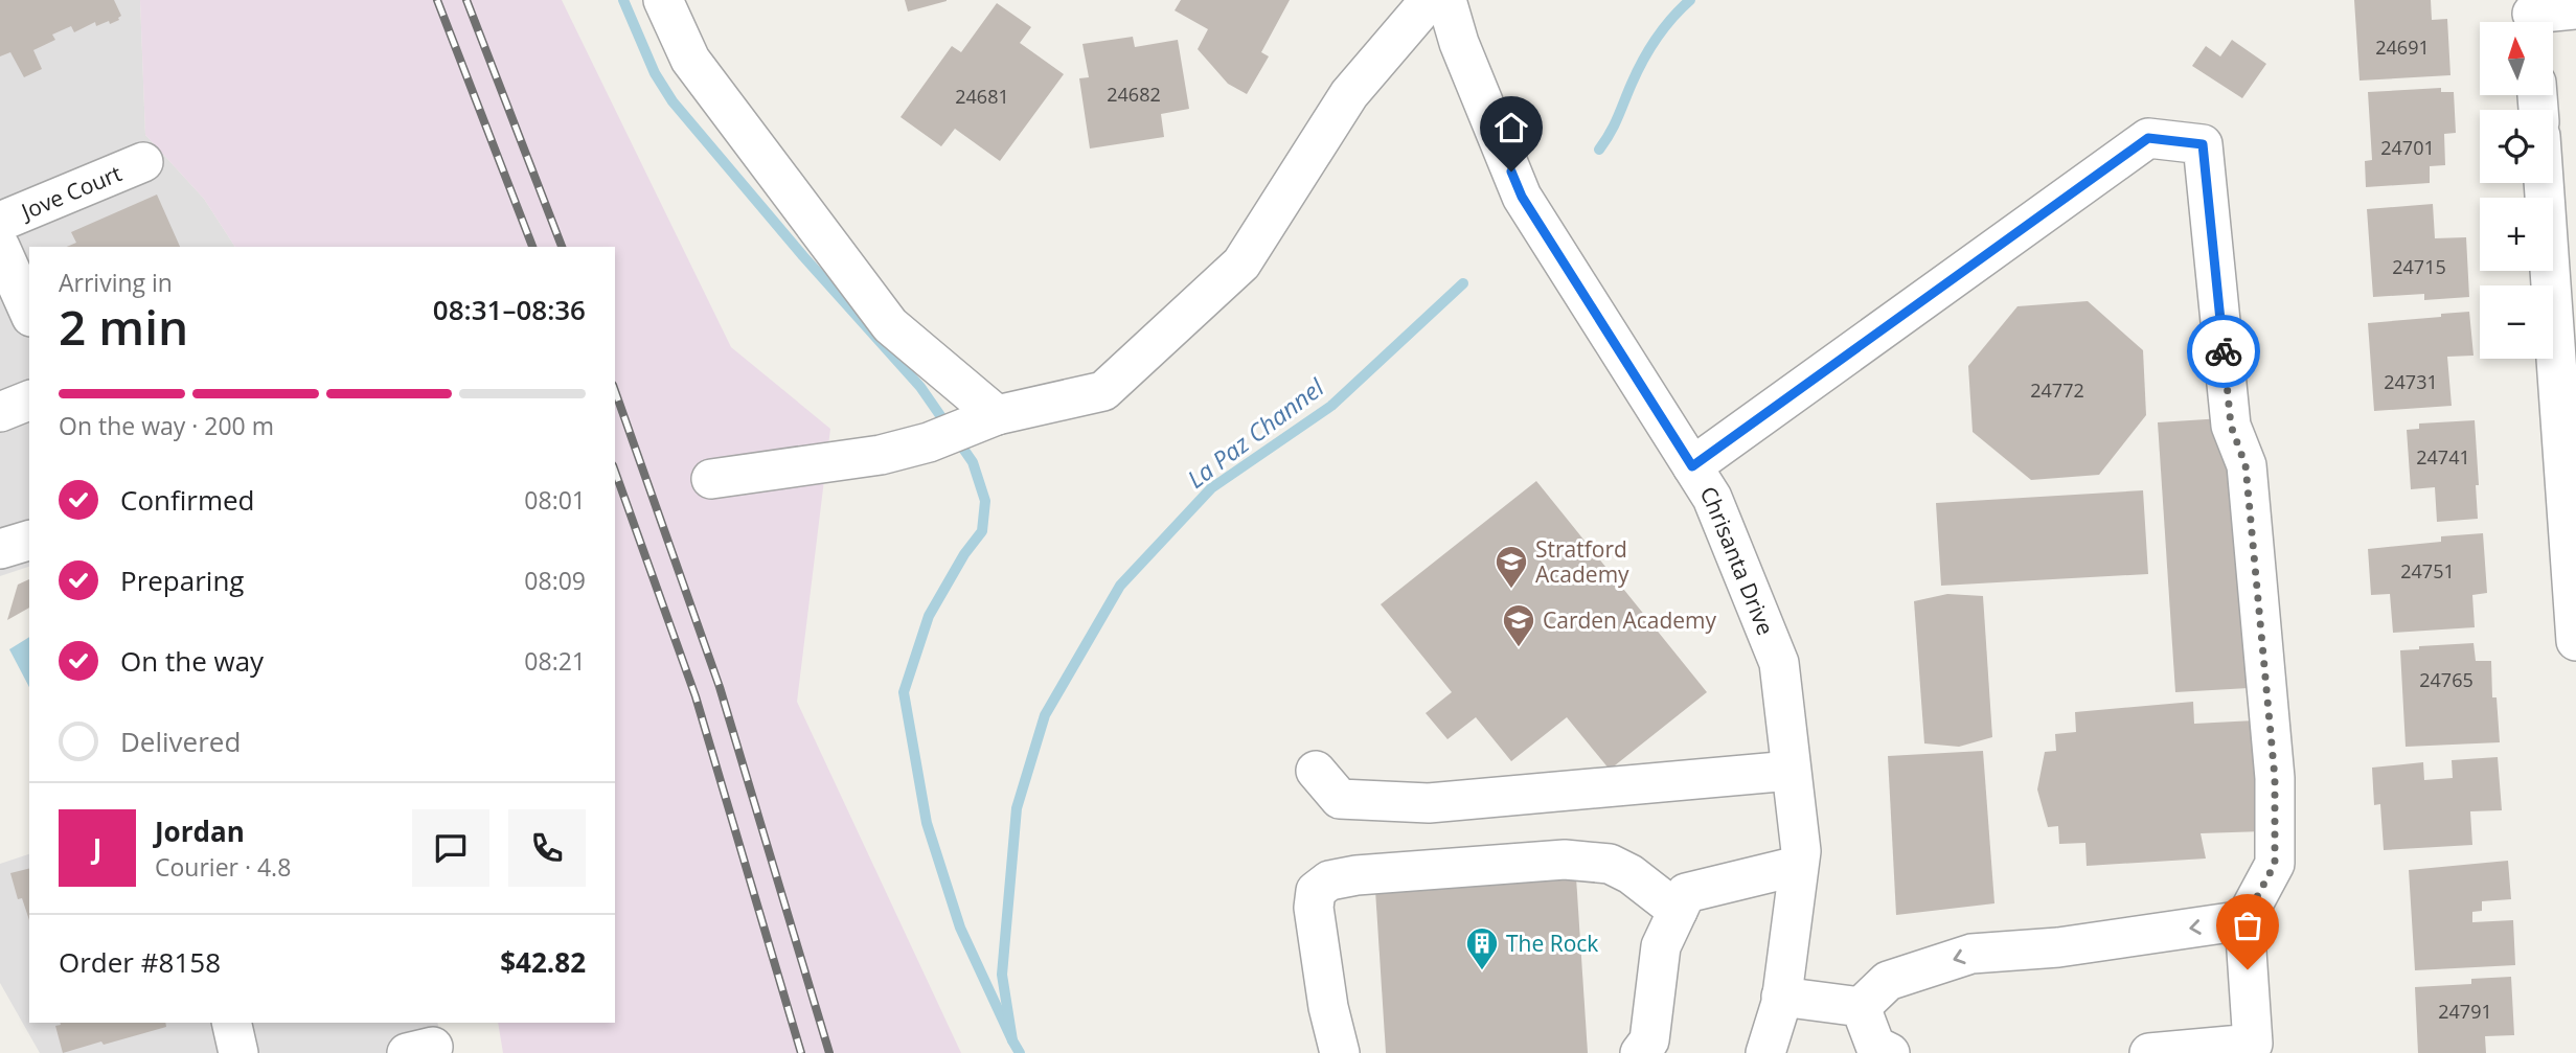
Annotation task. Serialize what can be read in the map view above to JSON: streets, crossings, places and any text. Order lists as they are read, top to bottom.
{
  "streets": {
    "street": ["Jove Court", "Chrisanta Drive"]
  },
  "water": ["La Paz Channel"],
  "places": {
    "school or university": ["Stratford Academy", "Carden Academy"],
    "building": ["The Rock"]
  },
  "house_numbers": [
    "24691",
    "24682",
    "24681",
    "24701",
    "24715",
    "24731",
    "24772",
    "24741",
    "24751",
    "24765",
    "24791"
  ],
  "north": "top",
  "page": {
    "map_buttons": ["+", "−"],
    "heading": ["2 min", "Arriving in", "08:31–08:36"],
    "panel": [
      "Jordan",
      "Courier · 4.8",
      "Order #8158",
      "$42.82"
    ],
    "bar": "On the way · 200 m",
    "list": [
      ["Confirmed", "08:01"],
      ["Preparing", "08:09"],
      ["On the way", "08:21"],
      "Delivered"
    ],
    "round": "J"
  }
}
